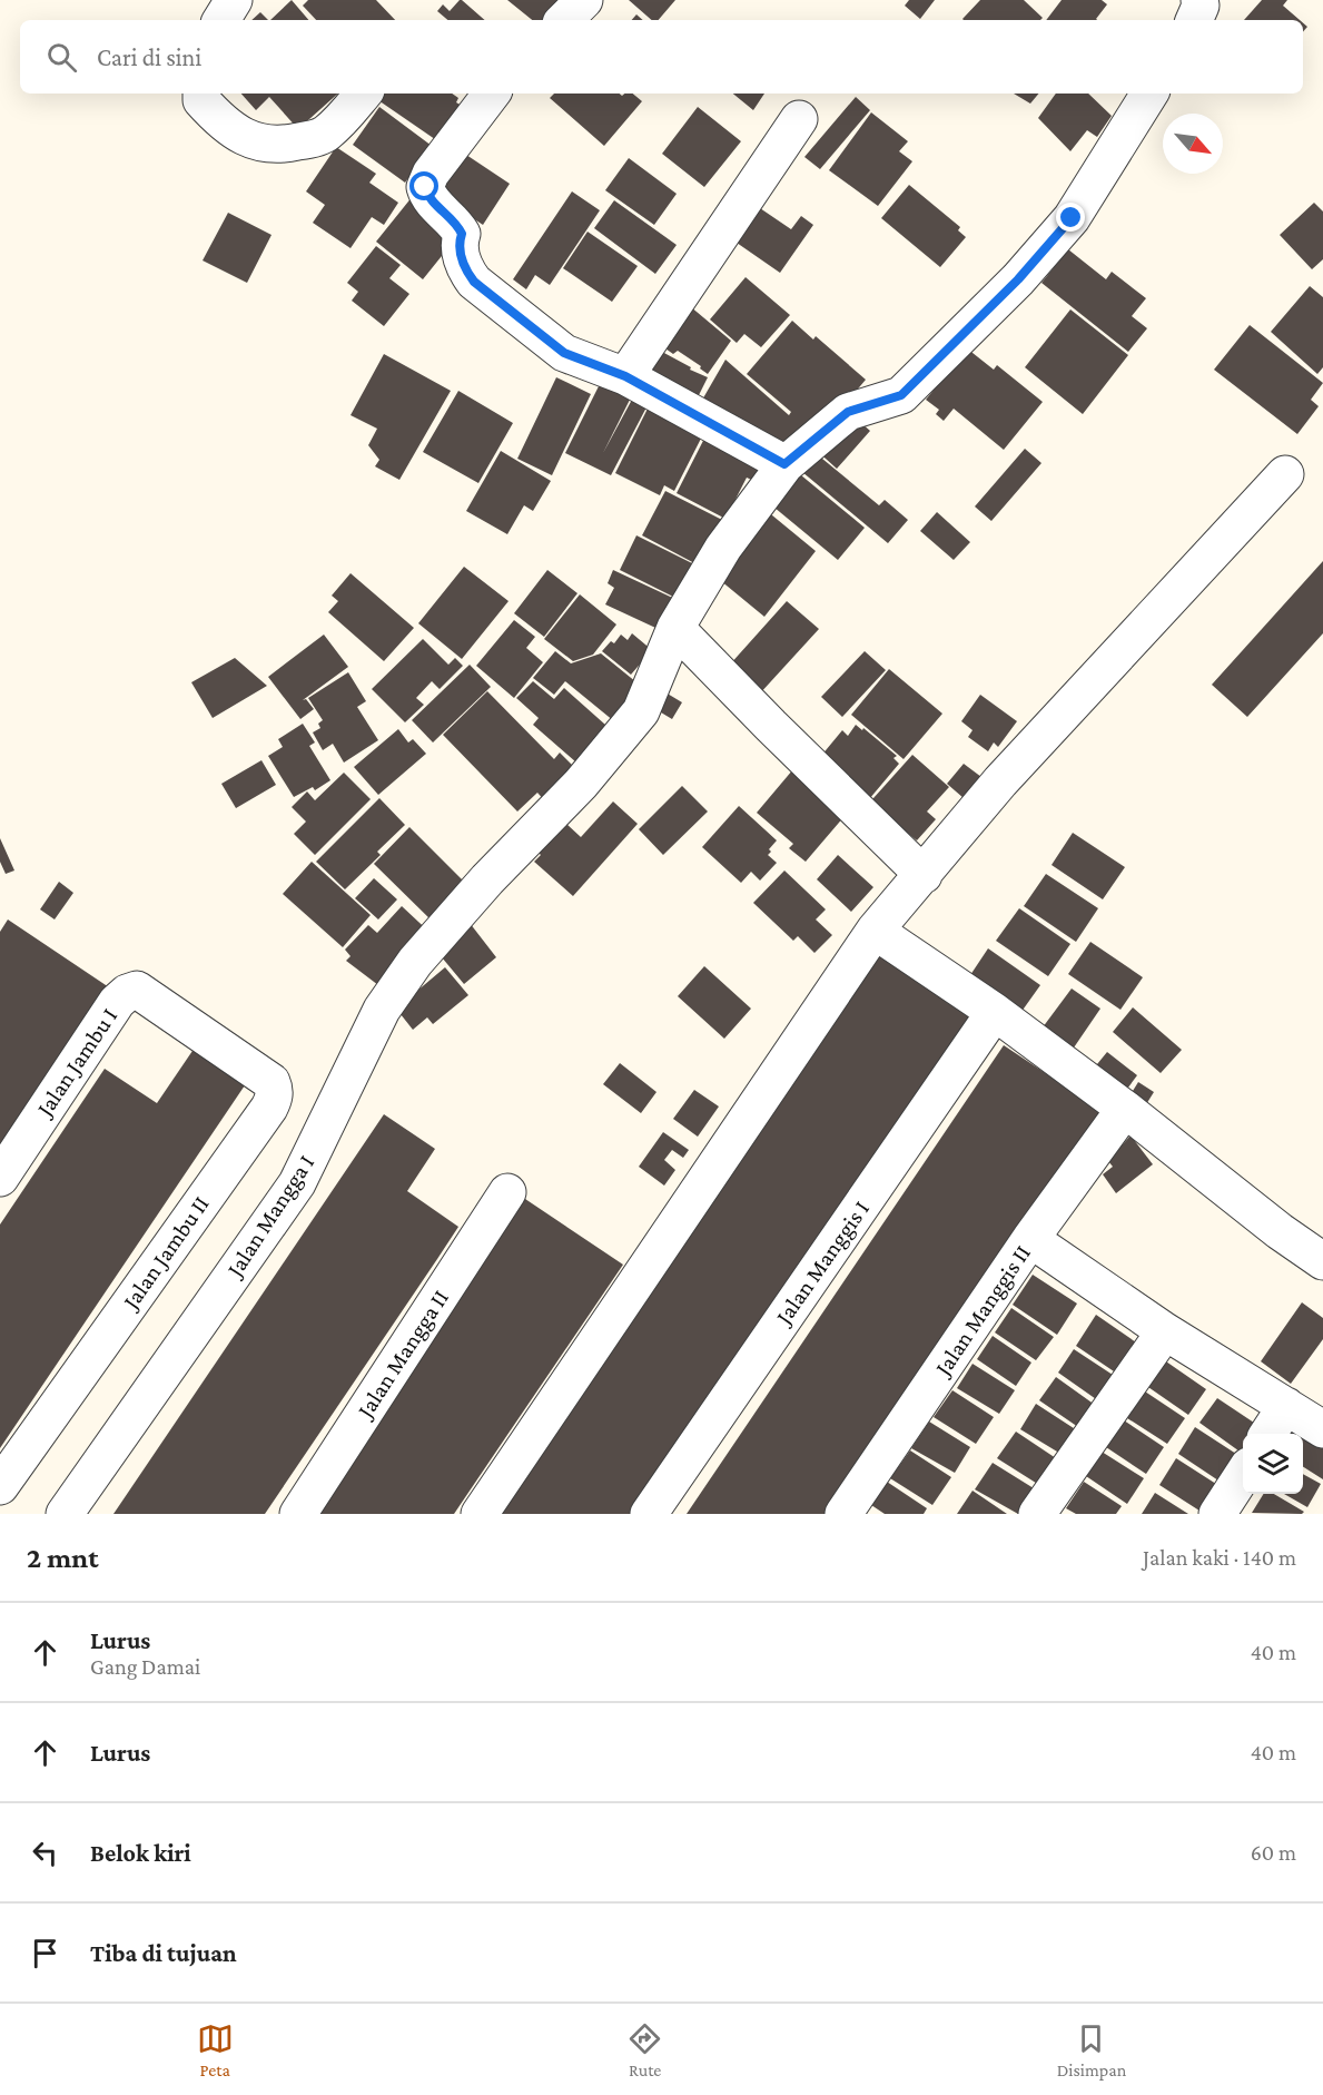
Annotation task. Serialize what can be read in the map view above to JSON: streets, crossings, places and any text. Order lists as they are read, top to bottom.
{
  "streets": {
    "street": [
      "Jalan Jambu I",
      "Jalan Mangga I",
      "Jalan Jambu II",
      "Jalan Manggis I",
      "Jalan Manggis II",
      "Jalan Mangga II"
    ]
  },
  "crossings": [
    ["Jalan Jambu I", "Jalan Jambu II"]
  ],
  "north": "bottom right",
  "page": {
    "search": "Cari di sini",
    "heading": ["2 mnt", "Jalan kaki · 140 m"],
    "list": [
      ["Lurus", "Gang Damai", "40 m"],
      ["Lurus", "40 m"],
      ["Belok kiri", "60 m"],
      "Tiba di tujuan"
    ],
    "nav": ["Peta", "Rute", "Disimpan"]
  }
}
